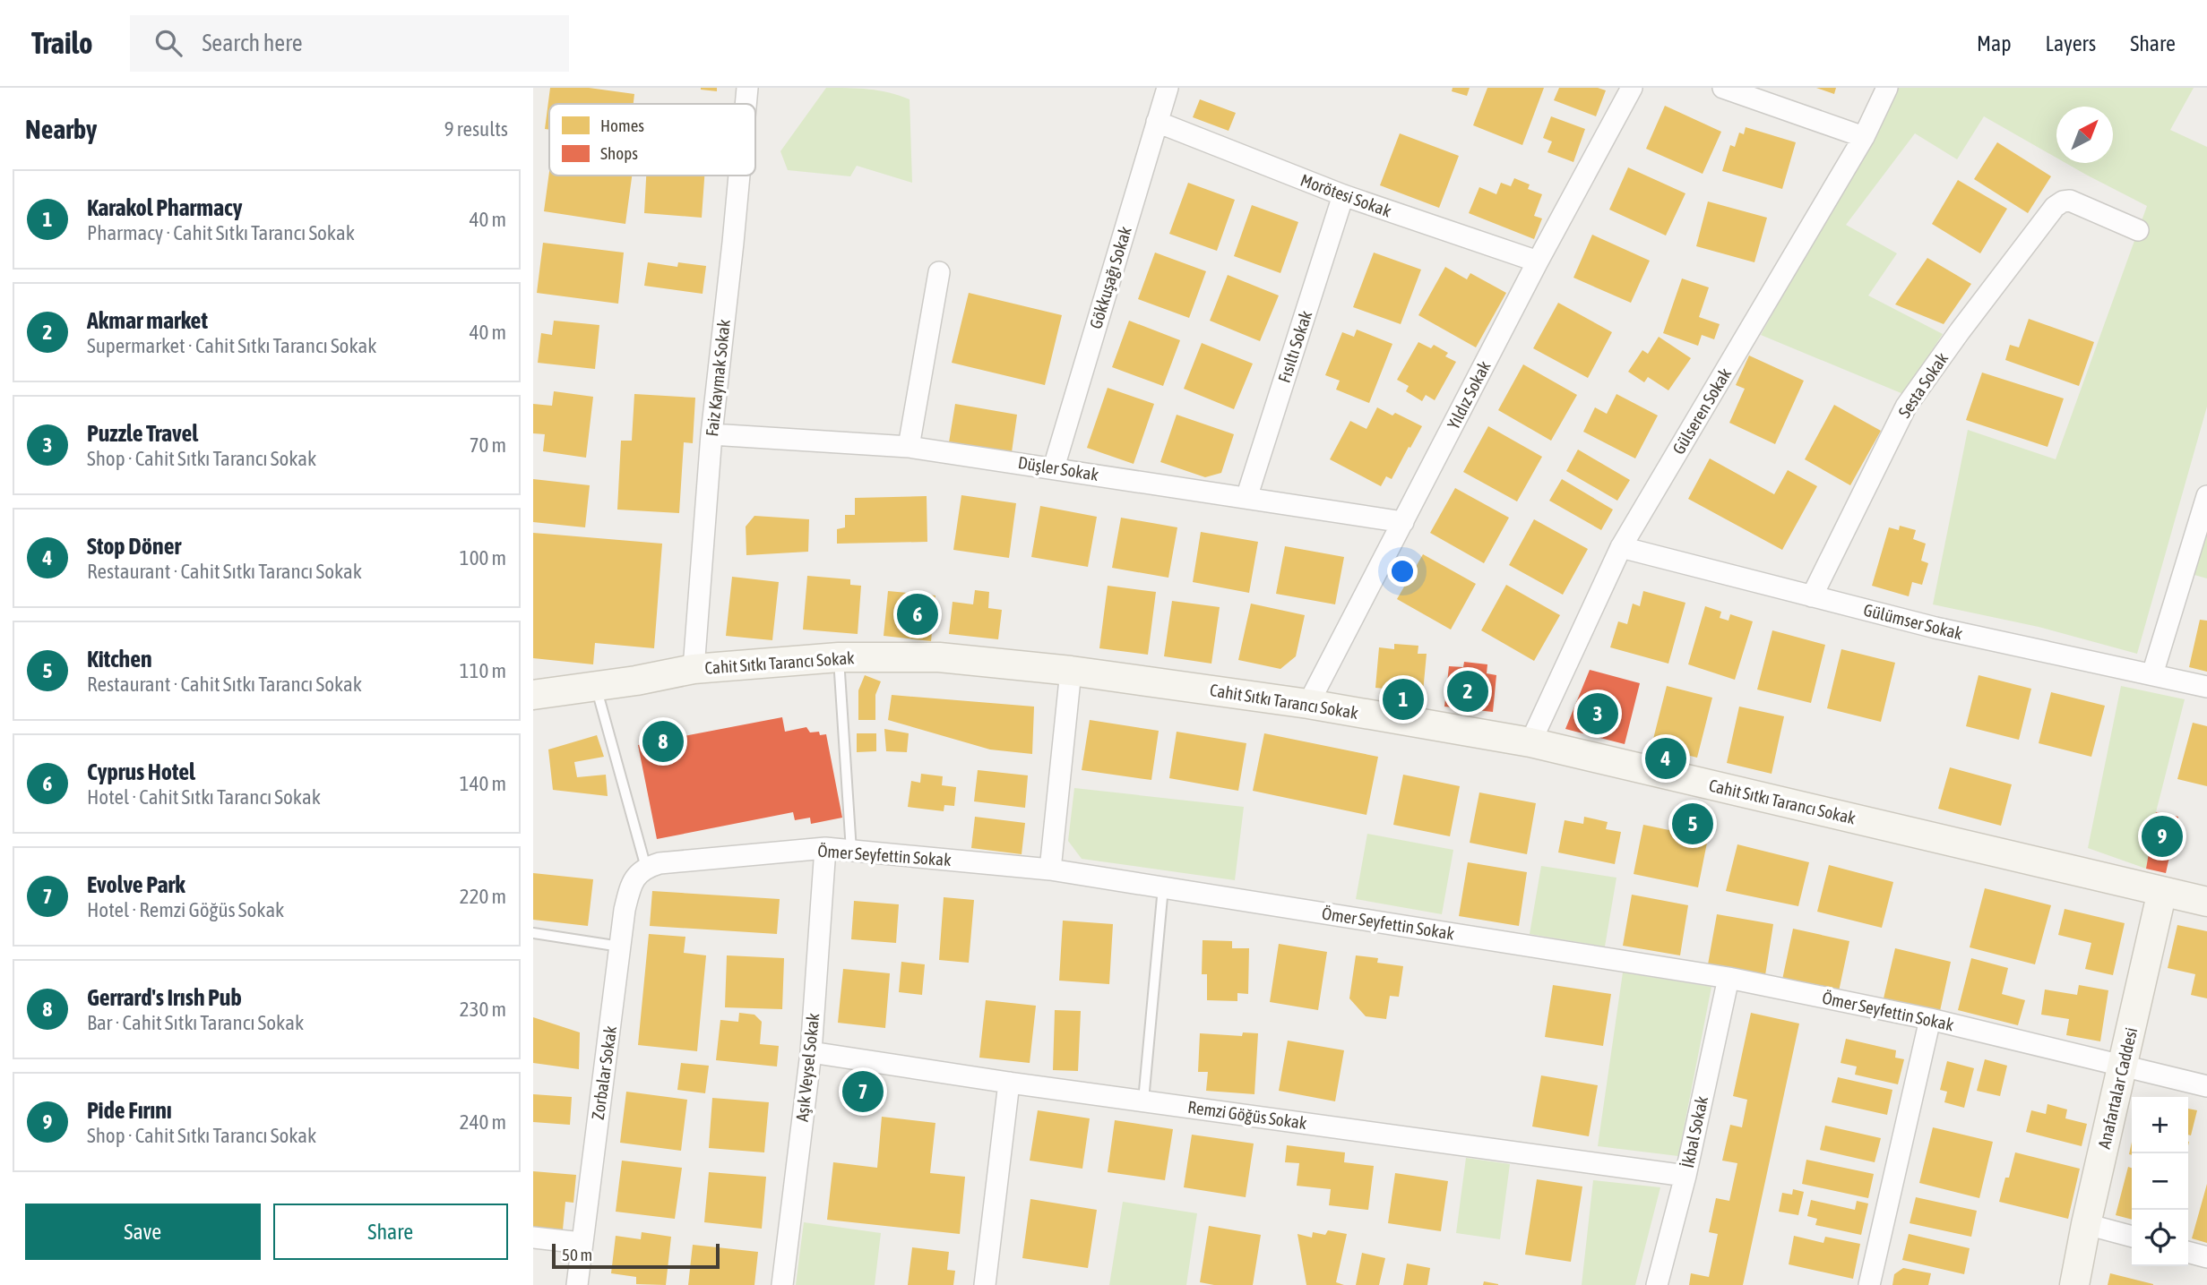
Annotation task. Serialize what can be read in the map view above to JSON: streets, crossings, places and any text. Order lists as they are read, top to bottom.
{
  "streets": {
    "street": [
      "Morötesi Sokak",
      "Gökkuşağı Sokak",
      "Fısıltı Sokak",
      "Faiz Kaymak Sokak",
      "Sesta Sokak",
      "Yıldız Sokak",
      "Gülseren Sokak",
      "Düşler Sokak",
      "Gülümser Sokak",
      "Cahit Sıtkı Tarancı Sokak",
      "Ömer Seyfettin Sokak",
      "Aşık Veysel Sokak",
      "Zorbalar Sokak",
      "Anafartalar Caddesi",
      "Remzi Göğüs Sokak",
      "İkbal Sokak"
    ]
  },
  "crossings": [
    ["Morötesi Sokak", "Gökkuşağı Sokak"],
    ["Morötesi Sokak", "Fısıltı Sokak"],
    ["Morötesi Sokak", "Yıldız Sokak"],
    ["Gökkuşağı Sokak", "Düşler Sokak"],
    ["Fısıltı Sokak", "Düşler Sokak"],
    ["Faiz Kaymak Sokak", "Düşler Sokak"],
    ["Faiz Kaymak Sokak", "Cahit Sıtkı Tarancı Sokak"],
    ["Sesta Sokak", "Gülümser Sokak"],
    ["Yıldız Sokak", "Düşler Sokak"],
    ["Yıldız Sokak", "Cahit Sıtkı Tarancı Sokak"],
    ["Gülseren Sokak", "Gülümser Sokak"],
    ["Gülseren Sokak", "Cahit Sıtkı Tarancı Sokak"],
    ["Cahit Sıtkı Tarancı Sokak", "Anafartalar Caddesi"],
    ["Ömer Seyfettin Sokak", "Aşık Veysel Sokak"],
    ["Ömer Seyfettin Sokak", "Zorbalar Sokak"],
    ["Ömer Seyfettin Sokak", "Anafartalar Caddesi"],
    ["Ömer Seyfettin Sokak", "İkbal Sokak"],
    ["Aşık Veysel Sokak", "Remzi Göğüs Sokak"],
    ["Remzi Göğüs Sokak", "İkbal Sokak"]
  ],
  "legend": ["Homes", "Shops"],
  "scale_bar": "50 m",
  "north": "top right",
  "page": {
    "header": "Trailo",
    "search": "Search here",
    "nav": ["Map", "Layers", "Share"],
    "heading": ["Nearby", "9 results"],
    "list": [
      {
        "mark": "1",
        "name": "Karakol Pharmacy",
        "note": "Pharmacy · Cahit Sıtkı Tarancı Sokak",
        "value": "40 m"
      },
      {
        "mark": "2",
        "name": "Akmar market",
        "note": "Supermarket · Cahit Sıtkı Tarancı Sokak",
        "value": "40 m"
      },
      {
        "mark": "3",
        "name": "Puzzle Travel",
        "note": "Shop · Cahit Sıtkı Tarancı Sokak",
        "value": "70 m"
      },
      {
        "mark": "4",
        "name": "Stop Döner",
        "note": "Restaurant · Cahit Sıtkı Tarancı Sokak",
        "value": "100 m"
      },
      {
        "mark": "5",
        "name": "Kitchen",
        "note": "Restaurant · Cahit Sıtkı Tarancı Sokak",
        "value": "110 m"
      },
      {
        "mark": "6",
        "name": "Cyprus Hotel",
        "note": "Hotel · Cahit Sıtkı Tarancı Sokak",
        "value": "140 m"
      },
      {
        "mark": "7",
        "name": "Evolve Park",
        "note": "Hotel · Remzi Göğüs Sokak",
        "value": "220 m"
      },
      {
        "mark": "8",
        "name": "Gerrard's Irısh Pub",
        "note": "Bar · Cahit Sıtkı Tarancı Sokak",
        "value": "230 m"
      },
      {
        "mark": "9",
        "name": "Pide Fırını",
        "note": "Shop · Cahit Sıtkı Tarancı Sokak",
        "value": "240 m"
      }
    ],
    "pins": [
      "6",
      "2",
      "1",
      "3",
      "8",
      "4",
      "5",
      "9",
      "7"
    ],
    "map_buttons": ["+", "−"],
    "buttons": ["Save", "Share"],
    "scale": "50 m"
  }
}
